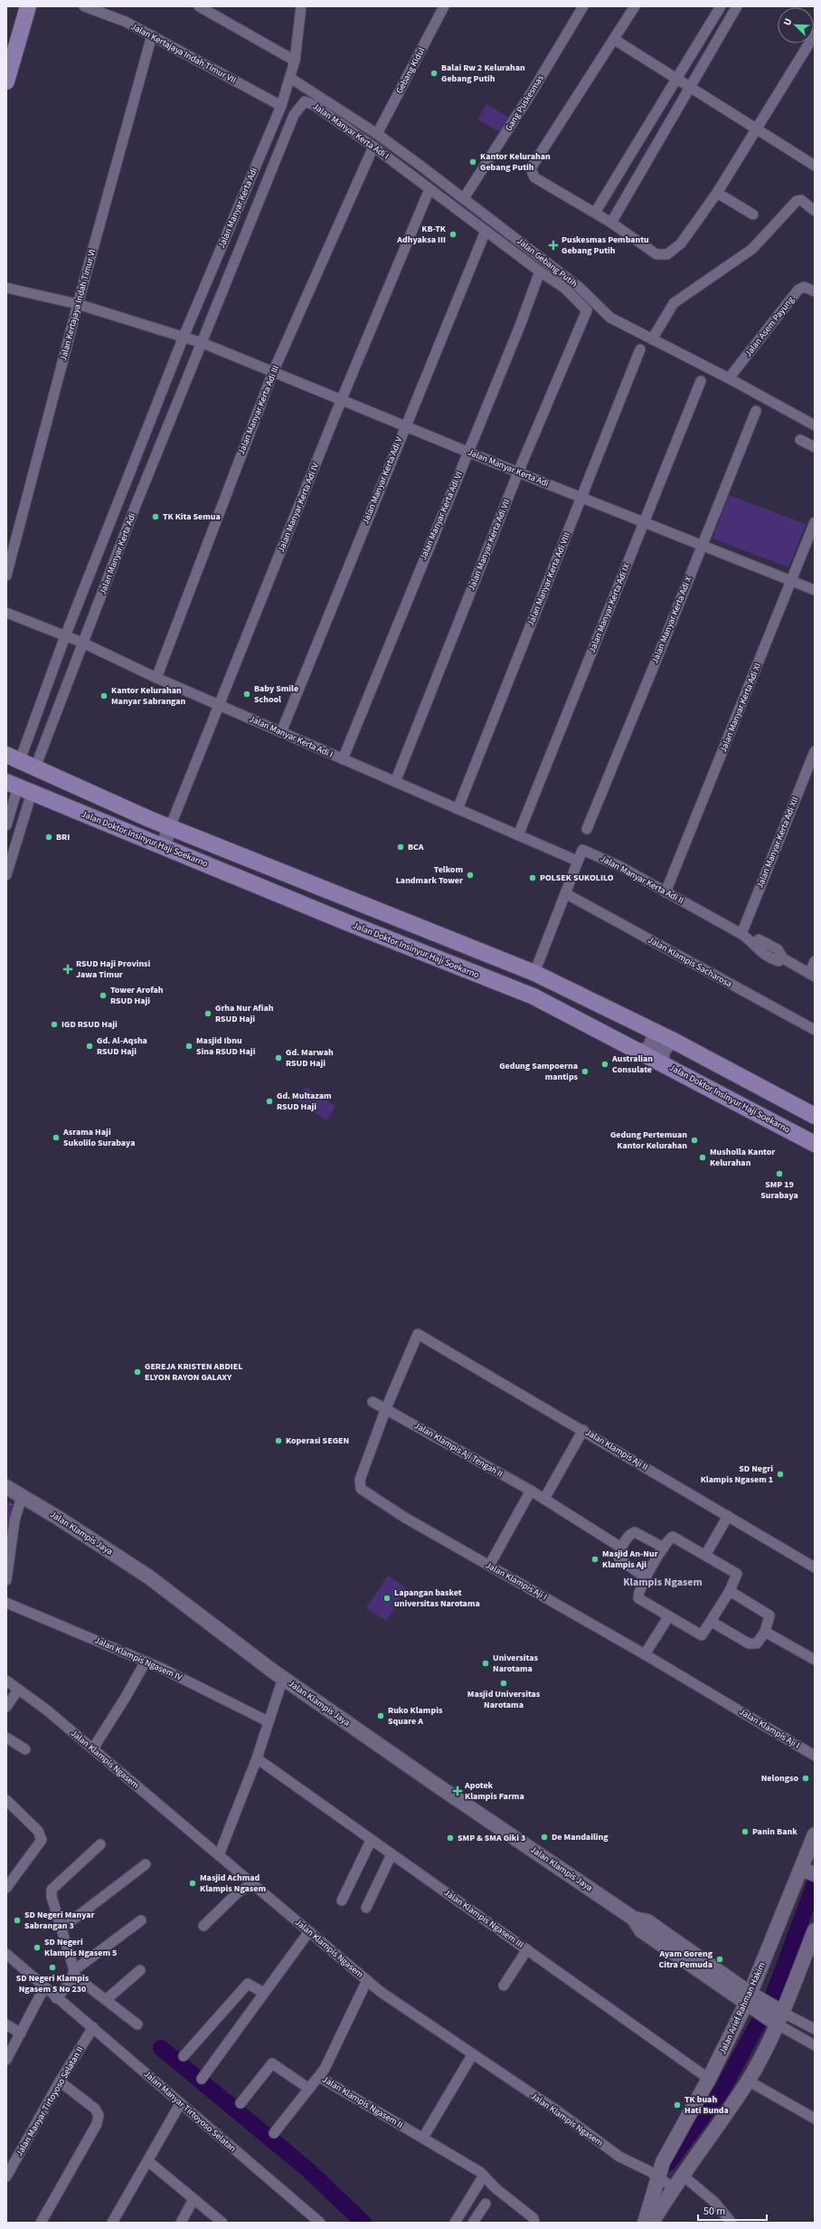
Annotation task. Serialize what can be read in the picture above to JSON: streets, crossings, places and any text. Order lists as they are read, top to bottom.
{
  "streets": {
    "main road": ["Jalan Doktor Insinyur Haji Soekarno", "Jalan Klampis Jaya", "Jalan Arief Rahman Hakim"],
    "street": [
      "Jalan Kertajaya Indah Timur VII",
      "Gebang Kidul",
      "Gang Puskesmas",
      "Jalan Manyar Kerta Adi I",
      "Jalan Manyar Kerta Adi",
      "Jalan Gebang Putih",
      "Jalan Kertajaya Indah Timur VI",
      "Jalan Asem Payung",
      "Jalan Manyar Kerta Adi III",
      "Jalan Manyar Kerta Adi V",
      "Jalan Manyar Kerta Adi IV",
      "Jalan Manyar Kerta Adi VI",
      "Jalan Manyar Kerta Adi VII",
      "Jalan Manyar Kerta Adi VIII",
      "Jalan Manyar Kerta Adi IX",
      "Jalan Manyar Kerta Adi X",
      "Jalan Manyar Kerta Adi XI",
      "Jalan Manyar Kerta Adi XII",
      "Jalan Manyar Kerta Adi II",
      "Jalan Klampis Sacharosa",
      "Jalan Klampis Aji Tengah II",
      "Jalan Klampis Aji II",
      "Jalan Klampis Aji I",
      "Jalan Klampis Ngasem IV",
      "Jalan Klampis Ngasem",
      "Jalan Klampis Ngasem III",
      "Jalan Manyar Tirtoyoso Selatan II",
      "Jalan Klampis Ngasem II",
      "Jalan Manyar Tirtoyoso Selatan"
    ]
  },
  "crossings": [
    ["Jalan Kertajaya Indah Timur VII", "Jalan Manyar Kerta Adi"],
    ["Jalan Kertajaya Indah Timur VII", "Jalan Kertajaya Indah Timur VI"],
    ["Gebang Kidul", "Jalan Gebang Putih"],
    ["Gang Puskesmas", "Jalan Gebang Putih"],
    ["Jalan Manyar Kerta Adi I", "Jalan Manyar Kerta Adi"],
    ["Jalan Manyar Kerta Adi I", "Jalan Manyar Kerta Adi III"],
    ["Jalan Manyar Kerta Adi I", "Jalan Manyar Kerta Adi V"],
    ["Jalan Manyar Kerta Adi I", "Jalan Manyar Kerta Adi IV"],
    ["Jalan Manyar Kerta Adi I", "Jalan Manyar Kerta Adi VI"],
    ["Jalan Manyar Kerta Adi I", "Jalan Manyar Kerta Adi VII"],
    ["Jalan Manyar Kerta Adi I", "Jalan Manyar Kerta Adi VIII"],
    ["Jalan Manyar Kerta Adi I", "Jalan Manyar Kerta Adi IX"],
    ["Jalan Manyar Kerta Adi I", "Jalan Manyar Kerta Adi II"],
    ["Jalan Manyar Kerta Adi", "Jalan Gebang Putih"],
    ["Jalan Manyar Kerta Adi", "Jalan Kertajaya Indah Timur VI"],
    ["Jalan Manyar Kerta Adi", "Jalan Manyar Kerta Adi III"],
    ["Jalan Manyar Kerta Adi", "Jalan Manyar Kerta Adi V"],
    ["Jalan Manyar Kerta Adi", "Jalan Manyar Kerta Adi IV"],
    ["Jalan Manyar Kerta Adi", "Jalan Manyar Kerta Adi VI"],
    ["Jalan Manyar Kerta Adi", "Jalan Manyar Kerta Adi VII"],
    ["Jalan Manyar Kerta Adi", "Jalan Manyar Kerta Adi VIII"],
    ["Jalan Manyar Kerta Adi", "Jalan Manyar Kerta Adi IX"],
    ["Jalan Manyar Kerta Adi", "Jalan Manyar Kerta Adi X"],
    ["Jalan Manyar Kerta Adi", "Jalan Manyar Kerta Adi XI"],
    ["Jalan Gebang Putih", "Jalan Asem Payung"],
    ["Jalan Manyar Kerta Adi XI", "Jalan Manyar Kerta Adi II"],
    ["Jalan Manyar Kerta Adi XII", "Jalan Manyar Kerta Adi II"],
    ["Jalan Klampis Aji Tengah II", "Jalan Klampis Aji I"],
    ["Jalan Klampis Aji II", "Jalan Klampis Aji I"],
    ["Jalan Klampis Jaya", "Jalan Arief Rahman Hakim"],
    ["Jalan Klampis Ngasem", "Jalan Arief Rahman Hakim"],
    ["Jalan Klampis Ngasem", "Jalan Klampis Ngasem II"],
    ["Jalan Klampis Ngasem III", "Jalan Arief Rahman Hakim"],
    ["Jalan Manyar Tirtoyoso Selatan II", "Jalan Manyar Tirtoyoso Selatan"]
  ],
  "districts": ["Klampis Ngasem"],
  "places": {
    "other": [
      "Balai Rw 2 Kelurahan Gebang Putih",
      "Kantor Kelurahan Gebang Putih",
      "KB-TK Adhyaksa III",
      "TK Kita Semua",
      "Baby Smile School",
      "Kantor Kelurahan Manyar Sabrangan",
      "BRI",
      "BCA",
      "Telkom Landmark Tower",
      "POLSEK SUKOLILO",
      "Tower Arofah RSUD Haji",
      "Grha Nur Afiah RSUD Haji",
      "IGD RSUD Haji",
      "Gd. Al-Aqsha RSUD Haji",
      "Masjid Ibnu Sina RSUD Haji",
      "Gd. Marwah RSUD Haji",
      "Australian Consulate",
      "Gedung Sampoerna mantips",
      "Gd. Multazam RSUD Haji",
      "Asrama Haji Sukolilo Surabaya",
      "Gedung Pertemuan Kantor Kelurahan",
      "Musholla Kantor Kelurahan",
      "SMP 19 Surabaya",
      "GEREJA KRISTEN ABDIEL ELYON RAYON GALAXY",
      "Koperasi SEGEN",
      "SD Negri Klampis Ngasem 1",
      "Masjid An-Nur Klampis Aji",
      "Lapangan basket universitas Narotama",
      "Universitas Narotama",
      "Masjid Universitas Narotama",
      "Ruko Klampis Square A",
      "Nelongso",
      "Panin Bank",
      "De Mandailing",
      "SMP & SMA Giki 3",
      "Masjid Achmad Klampis Ngasem",
      "SD Negeri Manyar Sabrangan 3",
      "SD Negeri Klampis Ngasem 5",
      "Ayam Goreng Citra Pemuda",
      "SD Negeri Klampis Ngasem 5 No 230",
      "TK buah Hati Bunda"
    ],
    "health": ["Puskesmas Pembantu Gebang Putih", "RSUD Haji Provinsi Jawa Timur", "Apotek Klampis Farma"]
  },
  "scale_bar": "50 m",
  "north": "top left"
}
